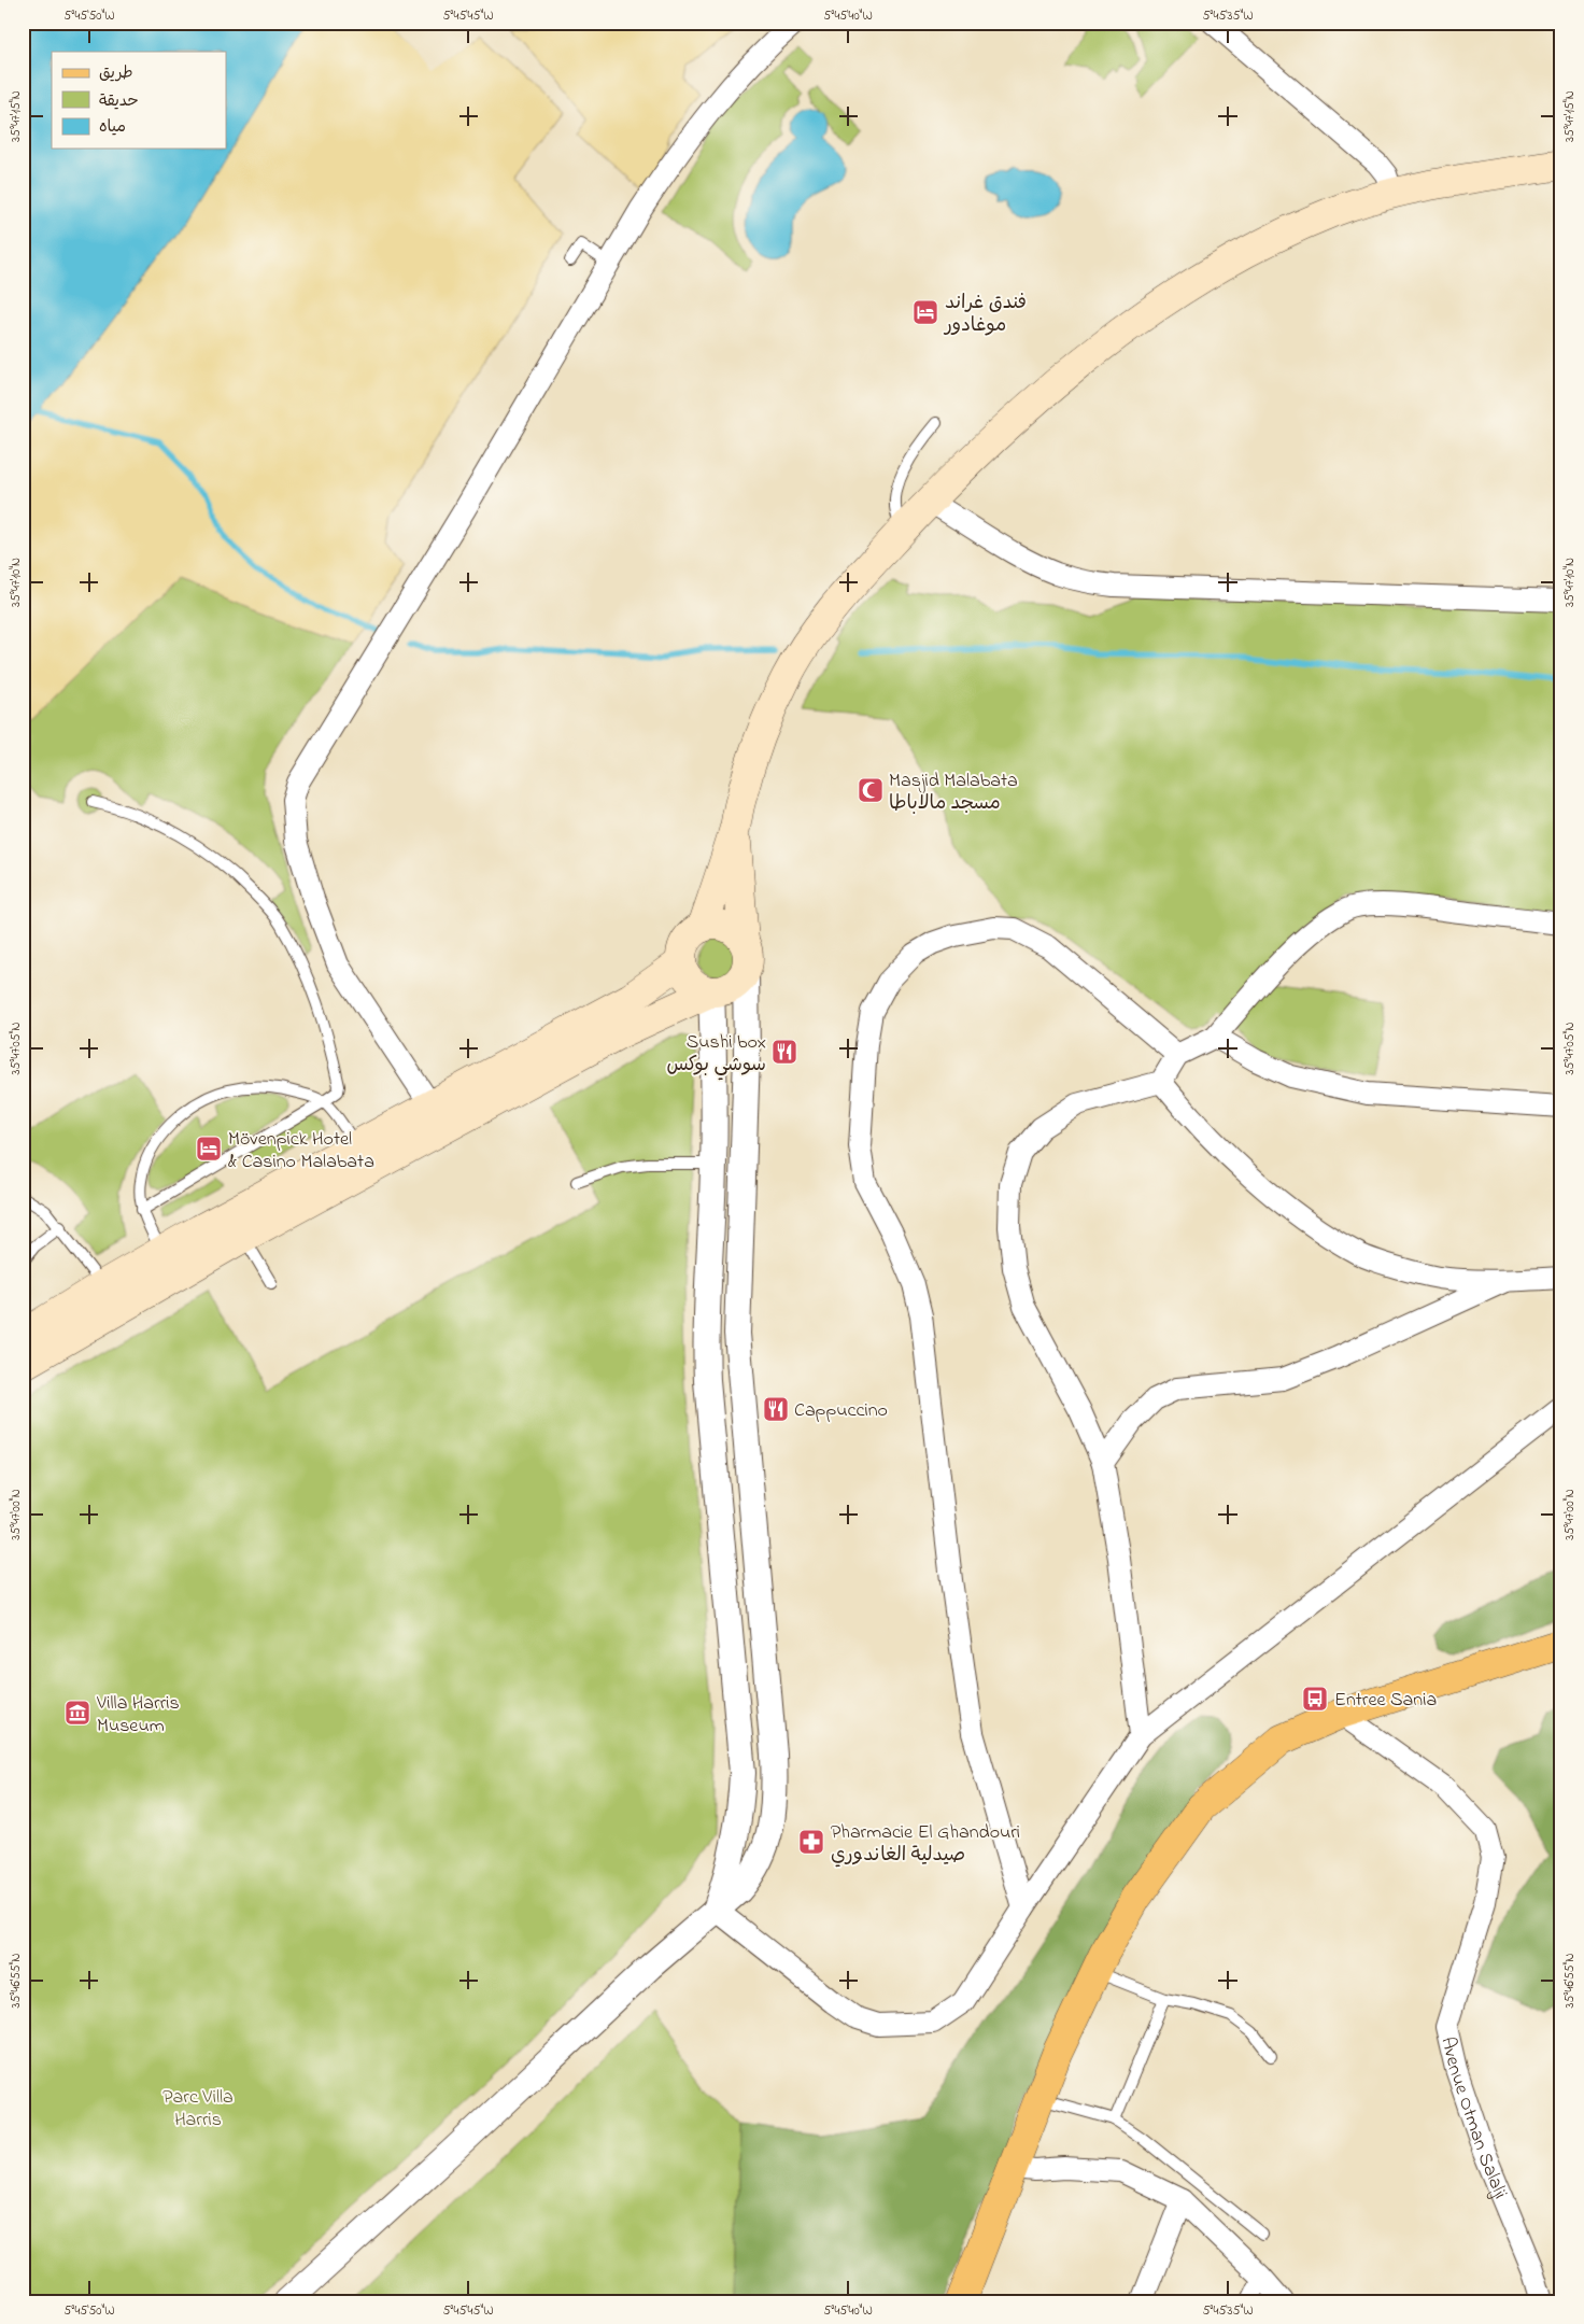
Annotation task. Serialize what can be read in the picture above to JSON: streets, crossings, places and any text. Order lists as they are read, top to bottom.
{
  "streets": {
    "street": ["Avenue Otman Salalji"]
  },
  "parks": ["Parc Villa Harris"],
  "places": {
    "hotel": ["فندق غراند موغادور", "Mövenpick Hotel & Casino Malabata"],
    "mosque": ["Masjid Malabata مسجد مالاباطا"],
    "restaurant": ["Sushi box سوشي بوكس", "Cappuccino"],
    "bus stop": ["Entree Sania"],
    "museum": ["Villa Harris Museum"],
    "pharmacy": ["Pharmacie El Ghandouri صيدلية الغاندوري"]
  },
  "legend": ["طريق", "حديقة", "مياه"],
  "coordinates": [
    "5°45'50\"W",
    "5°45'45\"W",
    "5°45'40\"W",
    "5°45'35\"W",
    "35°47'15\"N",
    "35°47'10\"N",
    "35°47'05\"N",
    "35°47'00\"N",
    "35°46'55\"N"
  ]
}
